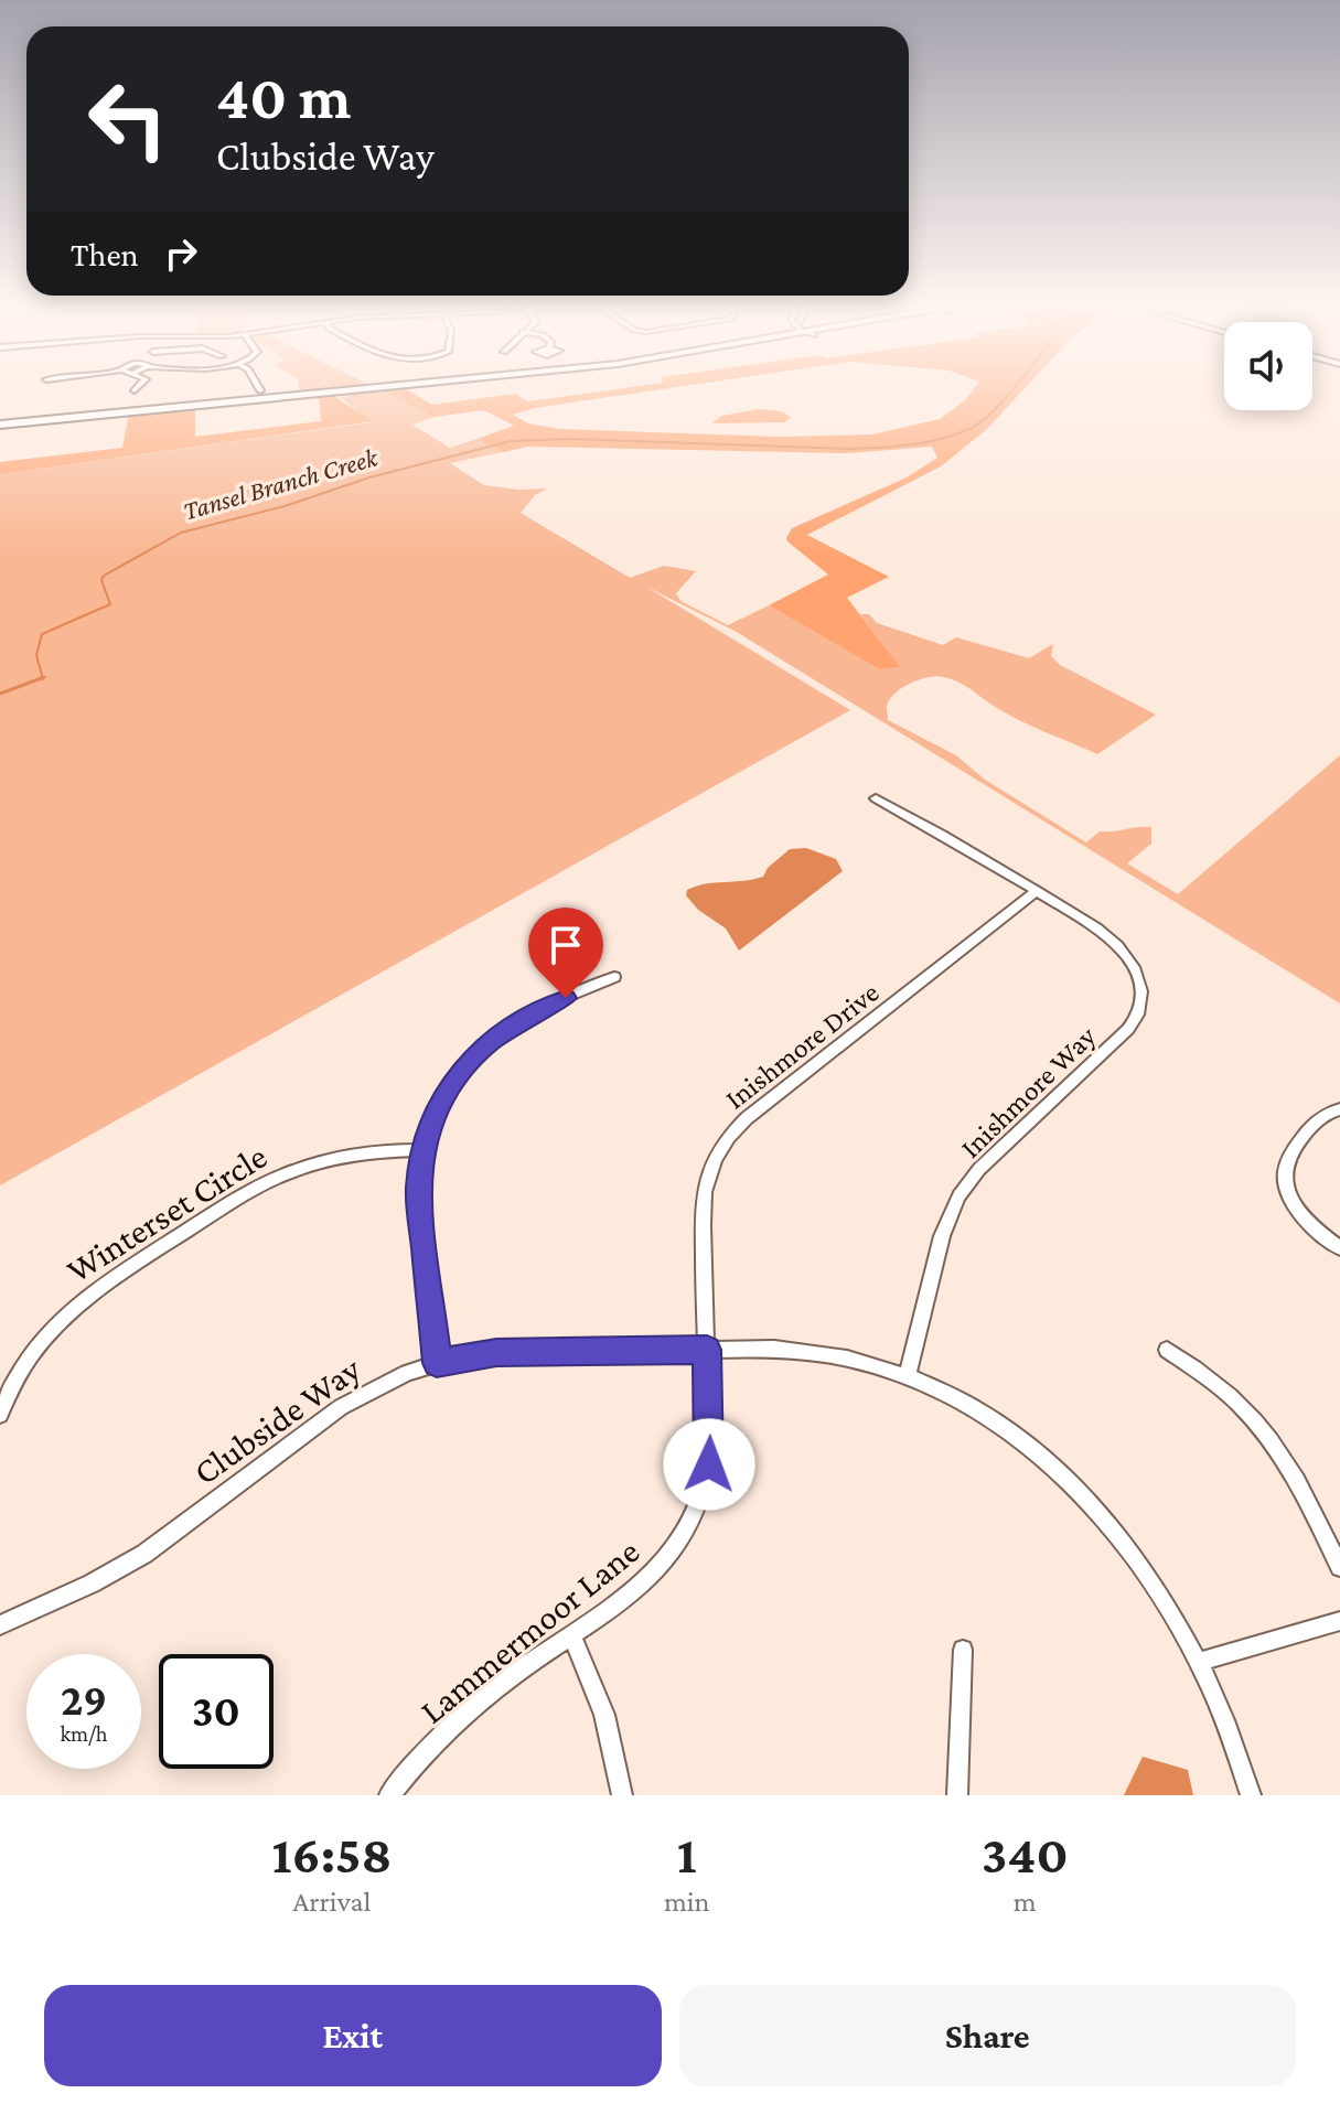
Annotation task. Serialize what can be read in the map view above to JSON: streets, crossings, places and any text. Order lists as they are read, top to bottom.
{
  "streets": {
    "street": [
      "Inishmore Drive",
      "Inishmore Way",
      "Winterset Circle",
      "Clubside Way",
      "Lammermoor Lane"
    ]
  },
  "crossings": [
    ["Inishmore Drive", "Inishmore Way"],
    ["Inishmore Drive", "Clubside Way"],
    ["Inishmore Drive", "Lammermoor Lane"],
    ["Inishmore Way", "Clubside Way"],
    ["Clubside Way", "Lammermoor Lane"]
  ],
  "water": ["Tansel Branch Creek"],
  "page": {
    "turn": ["40 m", "Clubside Way"],
    "then": "Then",
    "speed": "29 km/h",
    "limit": "30",
    "eta": [
      "16:58",
      "Arrival",
      "1",
      "min",
      "340",
      "m"
    ],
    "buttons": ["Exit", "Share"]
  }
}
